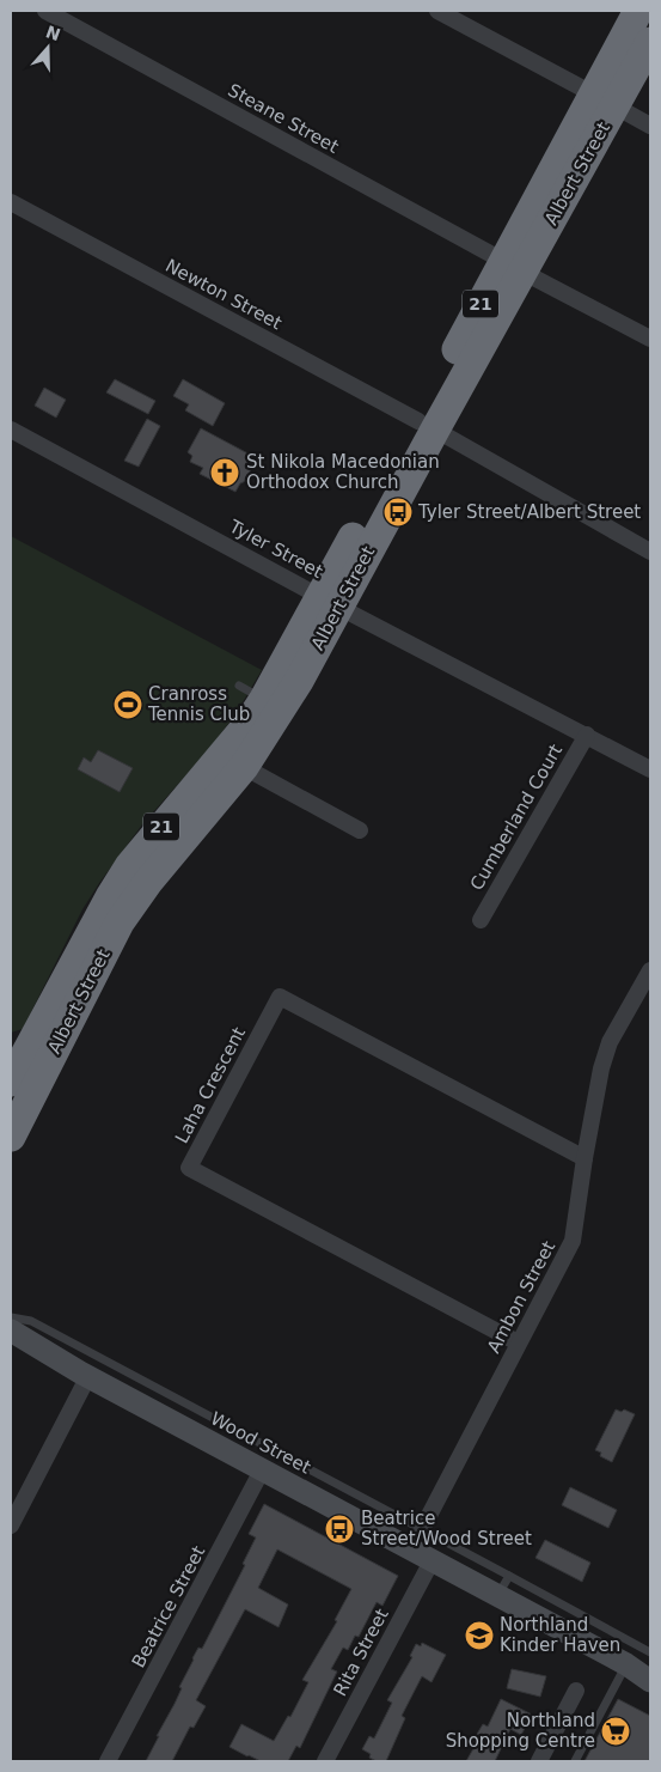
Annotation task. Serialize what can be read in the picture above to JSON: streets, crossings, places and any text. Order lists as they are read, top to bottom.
{
  "streets": {
    "highway": ["Albert Street", "21"],
    "street": [
      "Steane Street",
      "Newton Street",
      "Tyler Street",
      "Cumberland Court",
      "Laha Crescent",
      "Ambon Street",
      "Wood Street",
      "Beatrice Street",
      "Rita Street"
    ]
  },
  "crossings": [
    ["Steane Street", "Albert Street"],
    ["Albert Street", "Newton Street"],
    ["Albert Street", "Tyler Street"],
    ["Tyler Street", "Cumberland Court"],
    ["Laha Crescent", "Ambon Street"],
    ["Ambon Street", "Wood Street"],
    ["Wood Street", "Beatrice Street"],
    ["Wood Street", "Rita Street"]
  ],
  "places": {
    "church": ["St Nikola Macedonian Orthodox Church"],
    "bus stop": ["Tyler Street/Albert Street", "Beatrice Street/Wood Street"],
    "sports": ["Cranross Tennis Club"],
    "school or university": ["Northland Kinder Haven"],
    "supermarket": ["Northland Shopping Centre"]
  },
  "north": "top"
}
